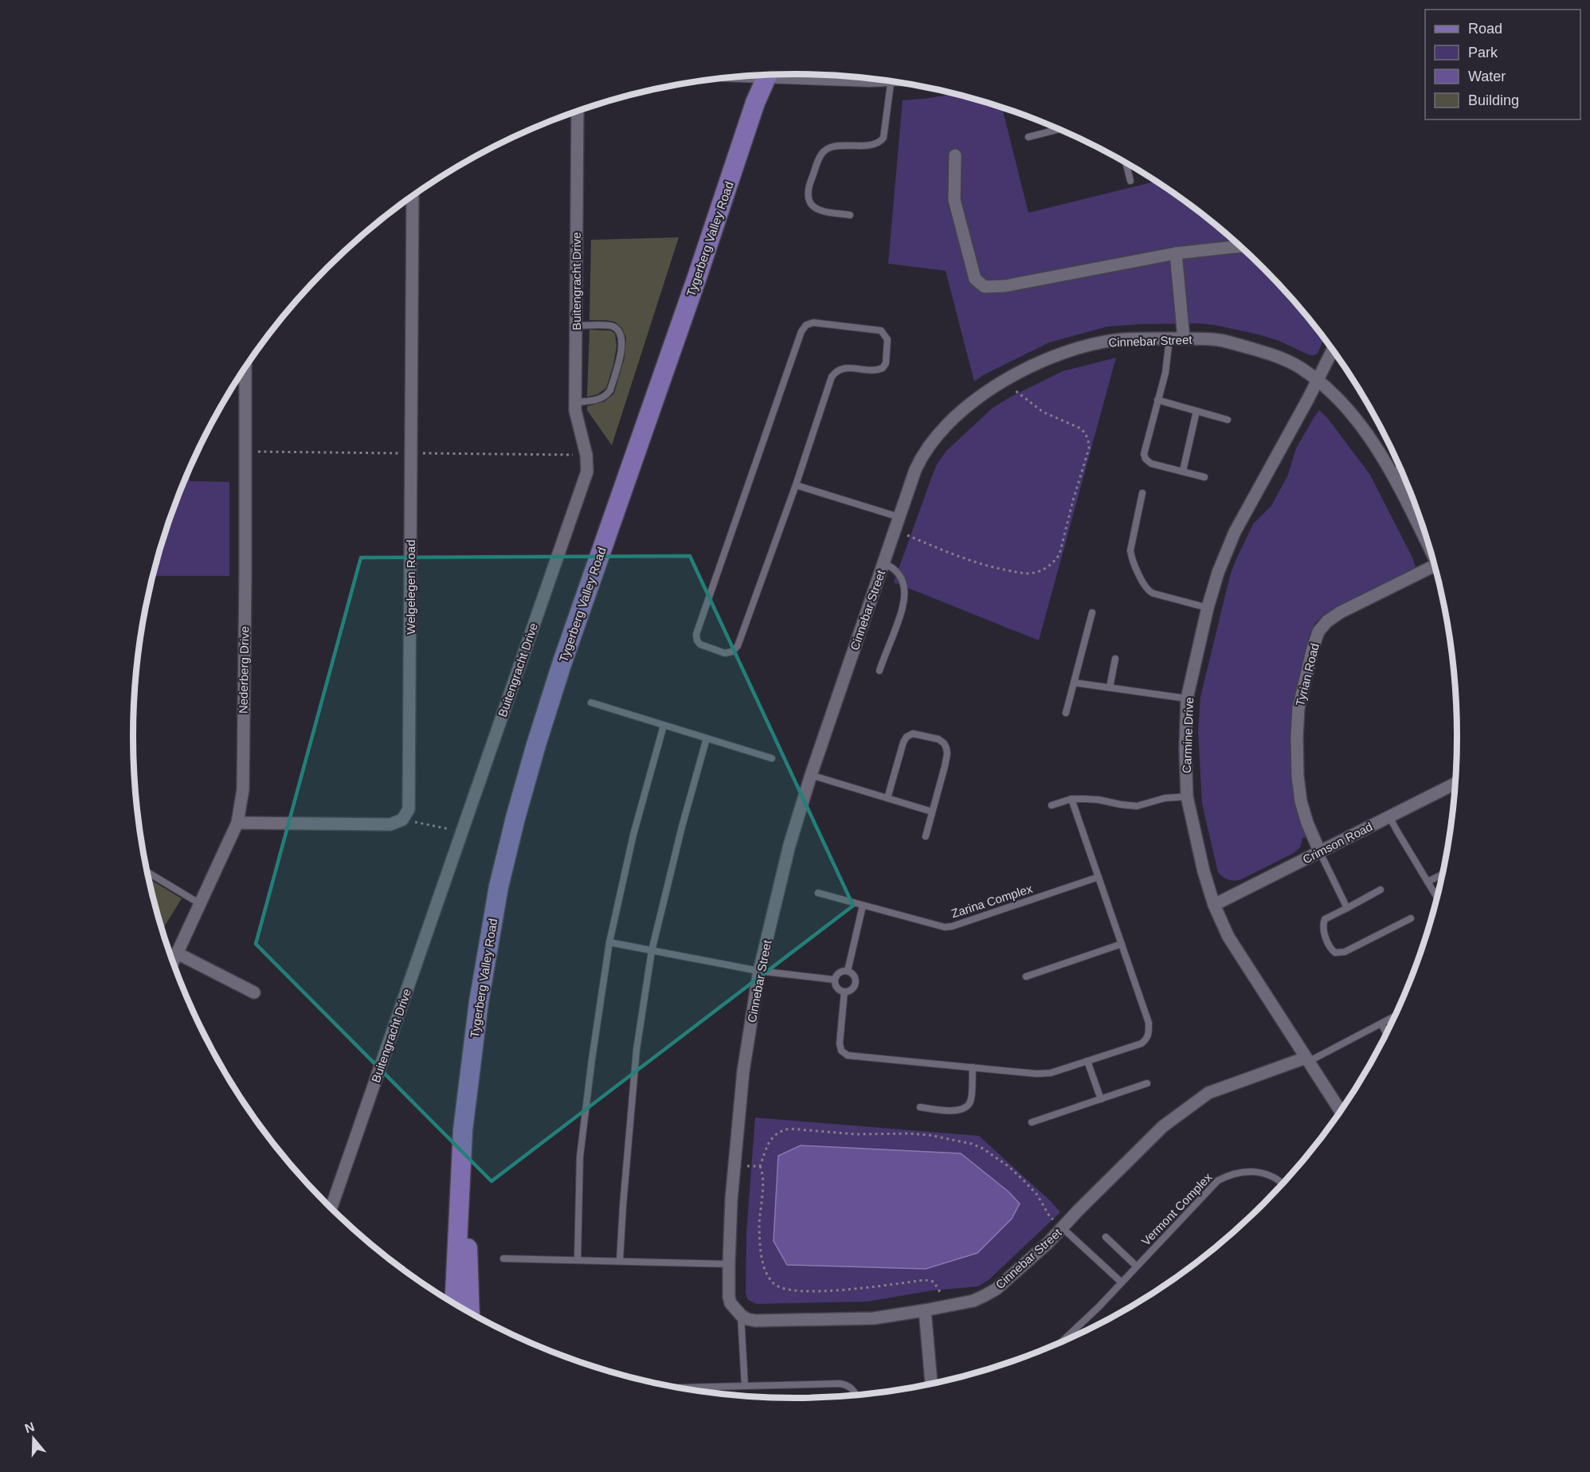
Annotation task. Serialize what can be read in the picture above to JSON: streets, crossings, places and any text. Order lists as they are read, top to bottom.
{
  "streets": {
    "main road": ["Tygerberg Valley Road"],
    "street": [
      "Buitengracht Drive",
      "Cinnebar Street",
      "Welgelegen Road",
      "Nederberg Drive",
      "Tyrian Road",
      "Carmine Drive",
      "Crimson Road"
    ],
    "lane": ["Zarina Complex", "Vermont Complex"]
  },
  "crossings": [
    ["Cinnebar Street", "Carmine Drive"],
    ["Tyrian Road", "Crimson Road"],
    ["Carmine Drive", "Crimson Road"]
  ],
  "legend": [
    "Road",
    "Park",
    "Water",
    "Building"
  ],
  "north": "top"
}
